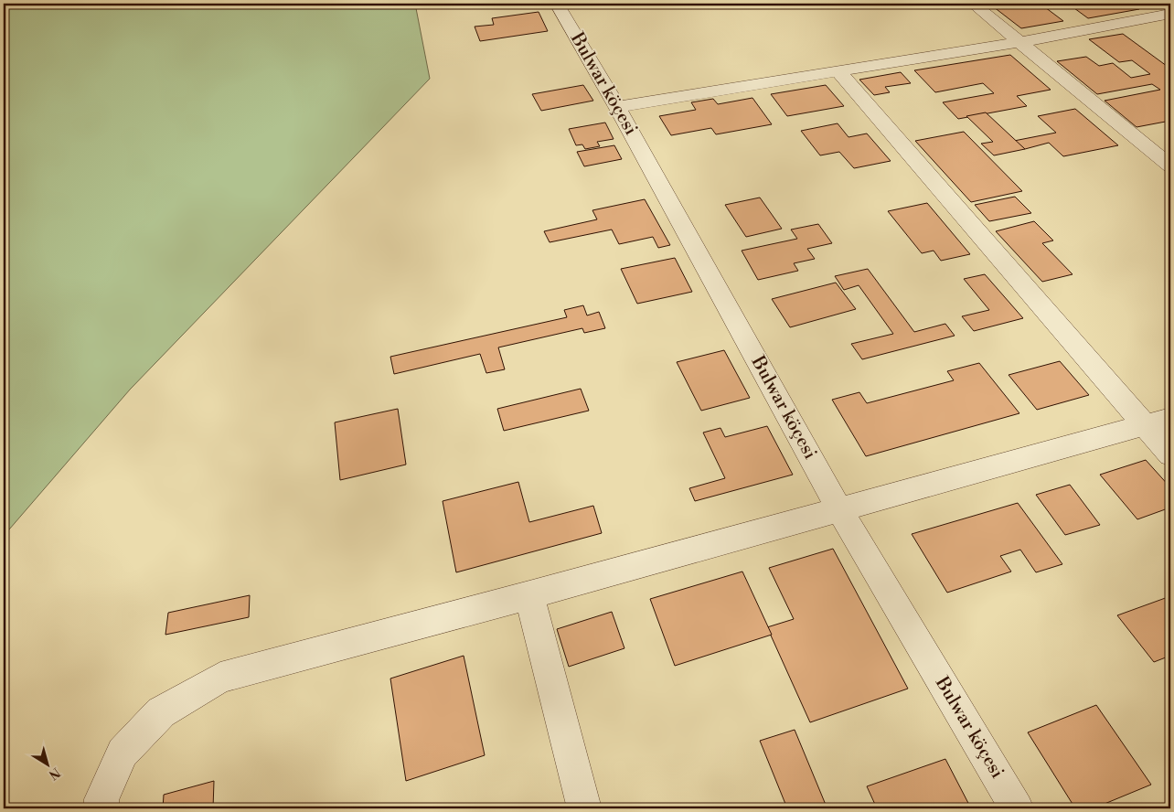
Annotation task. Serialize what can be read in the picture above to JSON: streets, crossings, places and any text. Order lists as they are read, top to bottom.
{
  "streets": {
    "street": ["Bulwar köçesi"]
  },
  "north": "bottom right"
}
